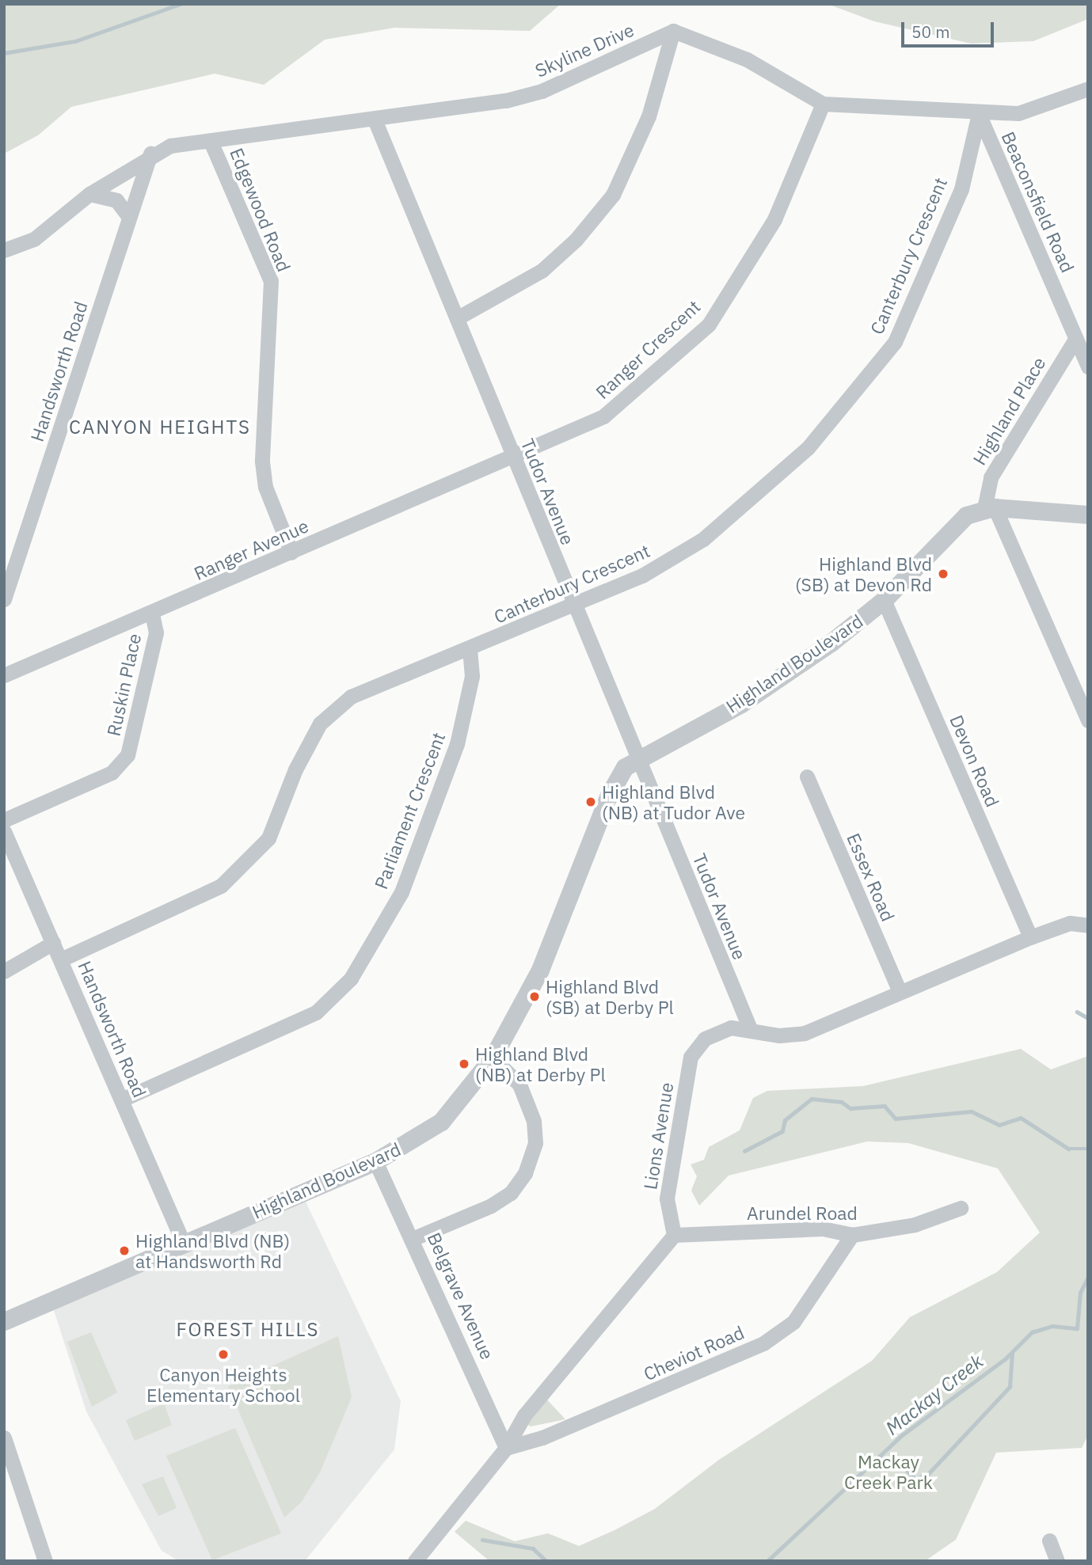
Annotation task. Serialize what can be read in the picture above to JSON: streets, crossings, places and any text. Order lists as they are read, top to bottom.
{
  "streets": {
    "street": [
      "Skyline Drive",
      "Beaconsfield Road",
      "Edgewood Road",
      "Canterbury Crescent",
      "Ranger Crescent",
      "Handsworth Road",
      "Highland Place",
      "Tudor Avenue",
      "Ranger Avenue",
      "Highland Boulevard",
      "Ruskin Place",
      "Devon Road",
      "Parliament Crescent",
      "Essex Road",
      "Lions Avenue",
      "Arundel Road",
      "Belgrave Avenue",
      "Cheviot Road"
    ]
  },
  "crossings": [
    ["Skyline Drive", "Edgewood Road"],
    ["Skyline Drive", "Handsworth Road"],
    ["Skyline Drive", "Tudor Avenue"],
    ["Beaconsfield Road", "Canterbury Crescent"],
    ["Beaconsfield Road", "Highland Place"],
    ["Edgewood Road", "Ranger Avenue"],
    ["Canterbury Crescent", "Handsworth Road"],
    ["Canterbury Crescent", "Tudor Avenue"],
    ["Canterbury Crescent", "Parliament Crescent"],
    ["Ranger Crescent", "Tudor Avenue"],
    ["Ranger Crescent", "Ranger Avenue"],
    ["Handsworth Road", "Highland Boulevard"],
    ["Handsworth Road", "Parliament Crescent"],
    ["Highland Place", "Highland Boulevard"],
    ["Tudor Avenue", "Ranger Avenue"],
    ["Tudor Avenue", "Highland Boulevard"],
    ["Tudor Avenue", "Lions Avenue"],
    ["Ranger Avenue", "Ruskin Place"],
    ["Highland Boulevard", "Devon Road"],
    ["Highland Boulevard", "Belgrave Avenue"],
    ["Devon Road", "Lions Avenue"],
    ["Essex Road", "Lions Avenue"],
    ["Lions Avenue", "Arundel Road"],
    ["Arundel Road", "Cheviot Road"],
    ["Belgrave Avenue", "Cheviot Road"]
  ],
  "districts": ["CANYON HEIGHTS", "FOREST HILLS"],
  "water": ["Mackay Creek"],
  "parks": ["Mackay Creek Park"],
  "places": [
    "Highland Blvd (SB) at Devon Rd",
    "Highland Blvd (NB) at Tudor Ave",
    "Highland Blvd (SB) at Derby Pl",
    "Highland Blvd (NB) at Derby Pl",
    "Highland Blvd (NB) at Handsworth Rd",
    "Canyon Heights Elementary School"
  ],
  "scale_bar": "50 m"
}
